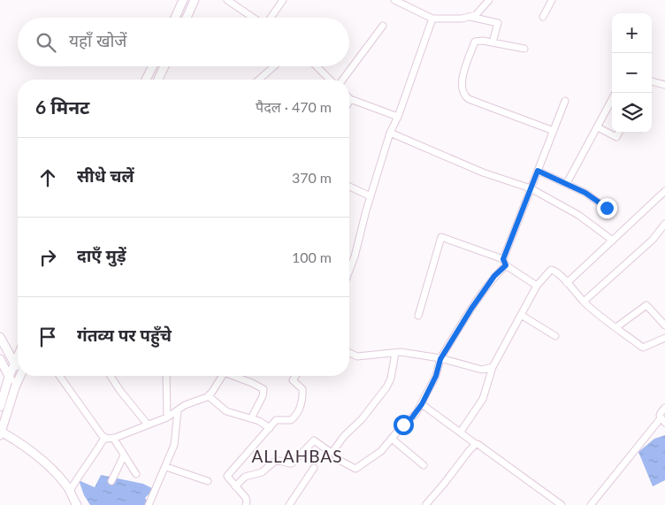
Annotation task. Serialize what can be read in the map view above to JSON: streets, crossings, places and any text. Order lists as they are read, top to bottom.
{
  "districts": ["ALLAHBAS"],
  "page": {
    "map_buttons": ["+", "−"],
    "search": "यहाँ खोजें",
    "heading": ["6 मिनट", "पैदल · 470 m"],
    "list": [
      ["सीधे चलें", "370 m"],
      ["दाएँ मुड़ें", "100 m"],
      "गंतव्य पर पहुँचे"
    ]
  }
}
